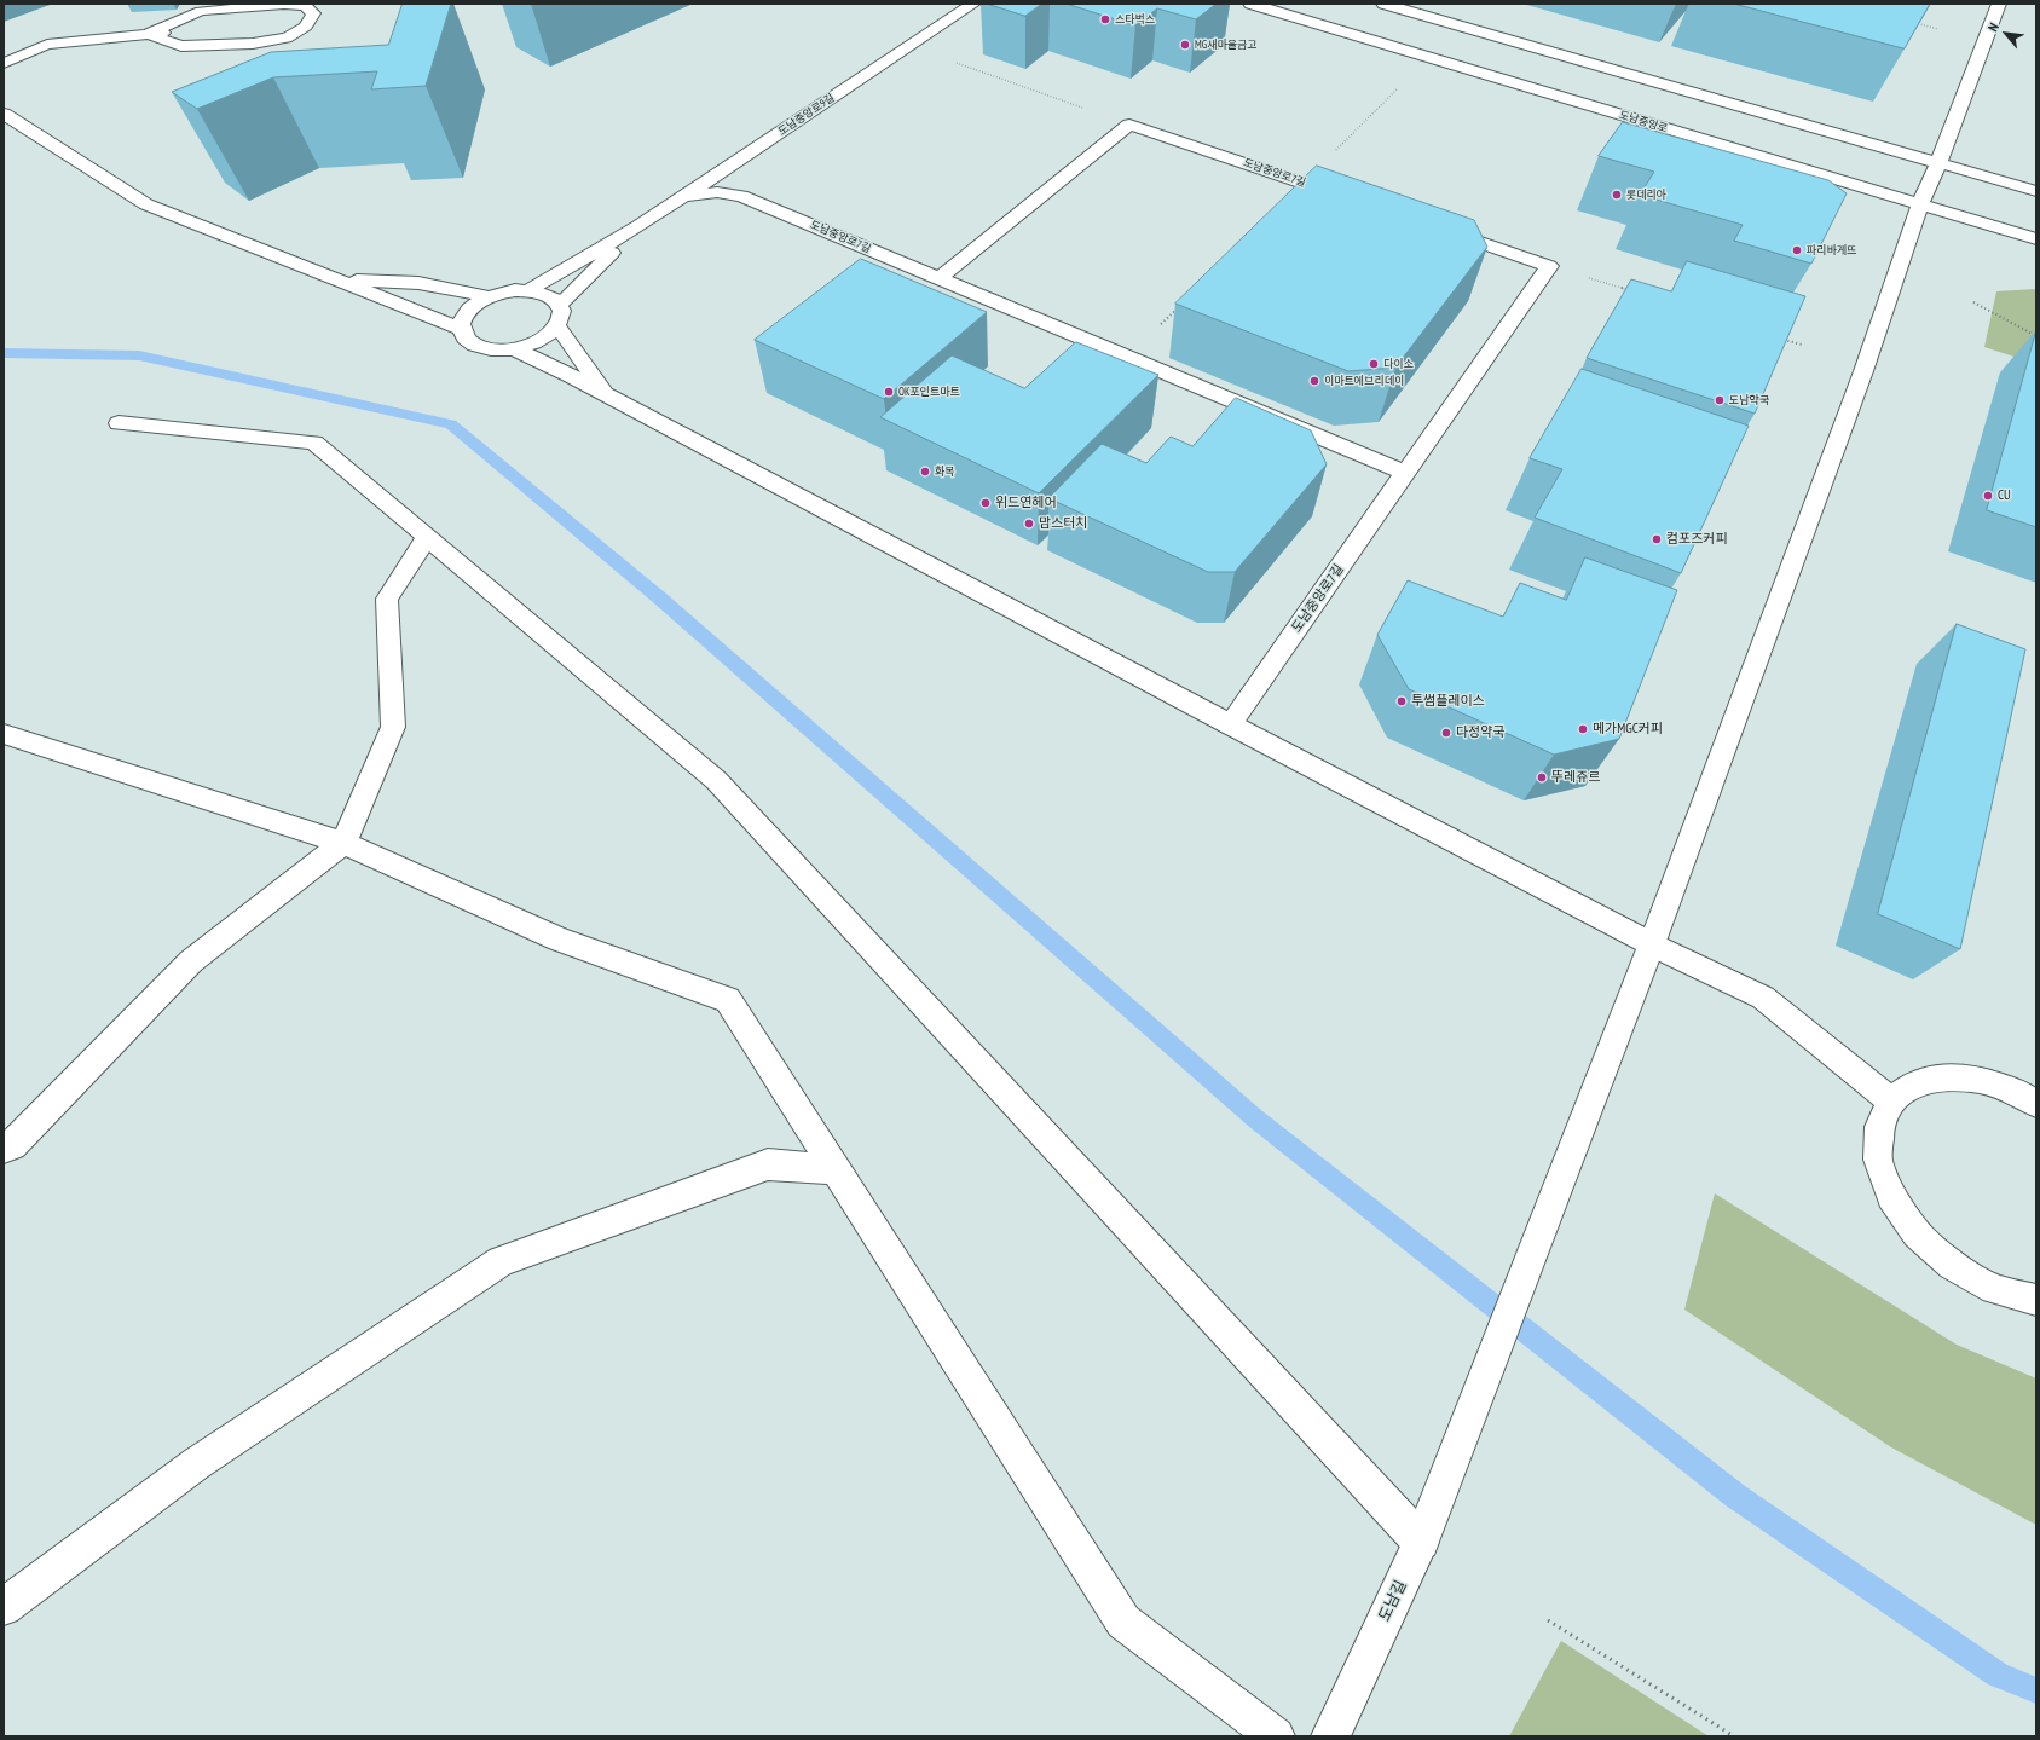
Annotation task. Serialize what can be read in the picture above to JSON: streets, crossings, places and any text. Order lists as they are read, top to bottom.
{
  "streets": {
    "street": [
      "도남중앙로9길",
      "도남중앙로",
      "도남중앙로7길",
      "도남길"
    ]
  },
  "crossings": [
    ["도남중앙로9길", "도남중앙로7길"],
    ["도남중앙로", "도남길"]
  ],
  "places": [
    "스타벅스",
    "MG새마을금고",
    "롯데리아",
    "파리바게뜨",
    "다이소",
    "이마트에브리데이",
    "OK포인트마트",
    "도남약국",
    "화목",
    "CU",
    "위드연헤어",
    "맘스터치",
    "컴포즈커피",
    "투썸플레이스",
    "메가MGC커피",
    "다정약국",
    "뚜레쥬르"
  ],
  "north": "top left"
}
